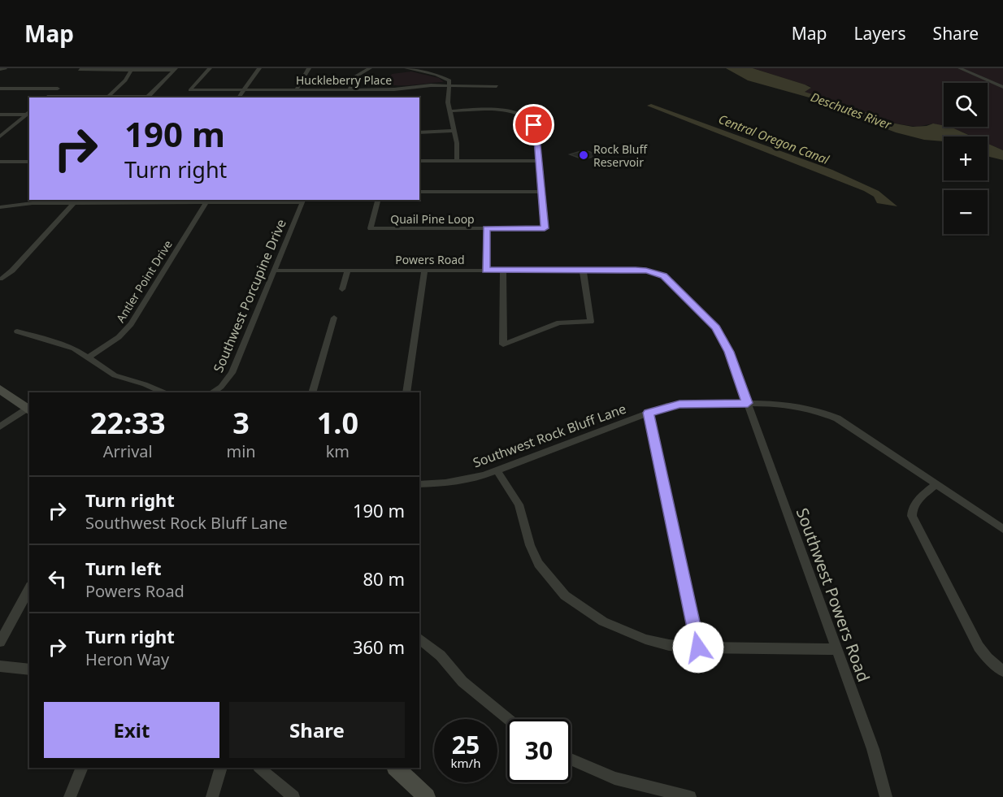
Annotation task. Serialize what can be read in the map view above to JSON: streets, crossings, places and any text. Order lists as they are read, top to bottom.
{
  "streets": {
    "street": [
      "Huckleberry Place",
      "Quail Pine Loop",
      "Powers Road",
      "Antler Point Drive",
      "Southwest Porcupine Drive",
      "Southwest Rock Bluff Lane",
      "Southwest Powers Road"
    ]
  },
  "crossings": [
    ["Powers Road", "Southwest Porcupine Drive"],
    ["Powers Road", "Southwest Rock Bluff Lane"],
    ["Powers Road", "Southwest Powers Road"],
    ["Southwest Rock Bluff Lane", "Southwest Powers Road"]
  ],
  "water": ["Deschutes River", "Central Oregon Canal"],
  "places": ["Rock Bluff Reservoir"],
  "page": {
    "header": "Map",
    "nav": ["Map", "Layers", "Share"],
    "map_buttons": ["+", "−"],
    "turn": ["190 m", "Turn right"],
    "eta": [
      "22:33",
      "Arrival",
      "3",
      "min",
      "1.0",
      "km"
    ],
    "list": [
      {
        "name": "Turn right",
        "note": "Southwest Rock Bluff Lane",
        "value": "190 m"
      },
      {
        "name": "Turn left",
        "note": "Powers Road",
        "value": "80 m"
      },
      {
        "name": "Turn right",
        "note": "Heron Way",
        "value": "360 m"
      }
    ],
    "buttons": ["Exit", "Share"],
    "speed": "25 km/h",
    "limit": "30"
  }
}
